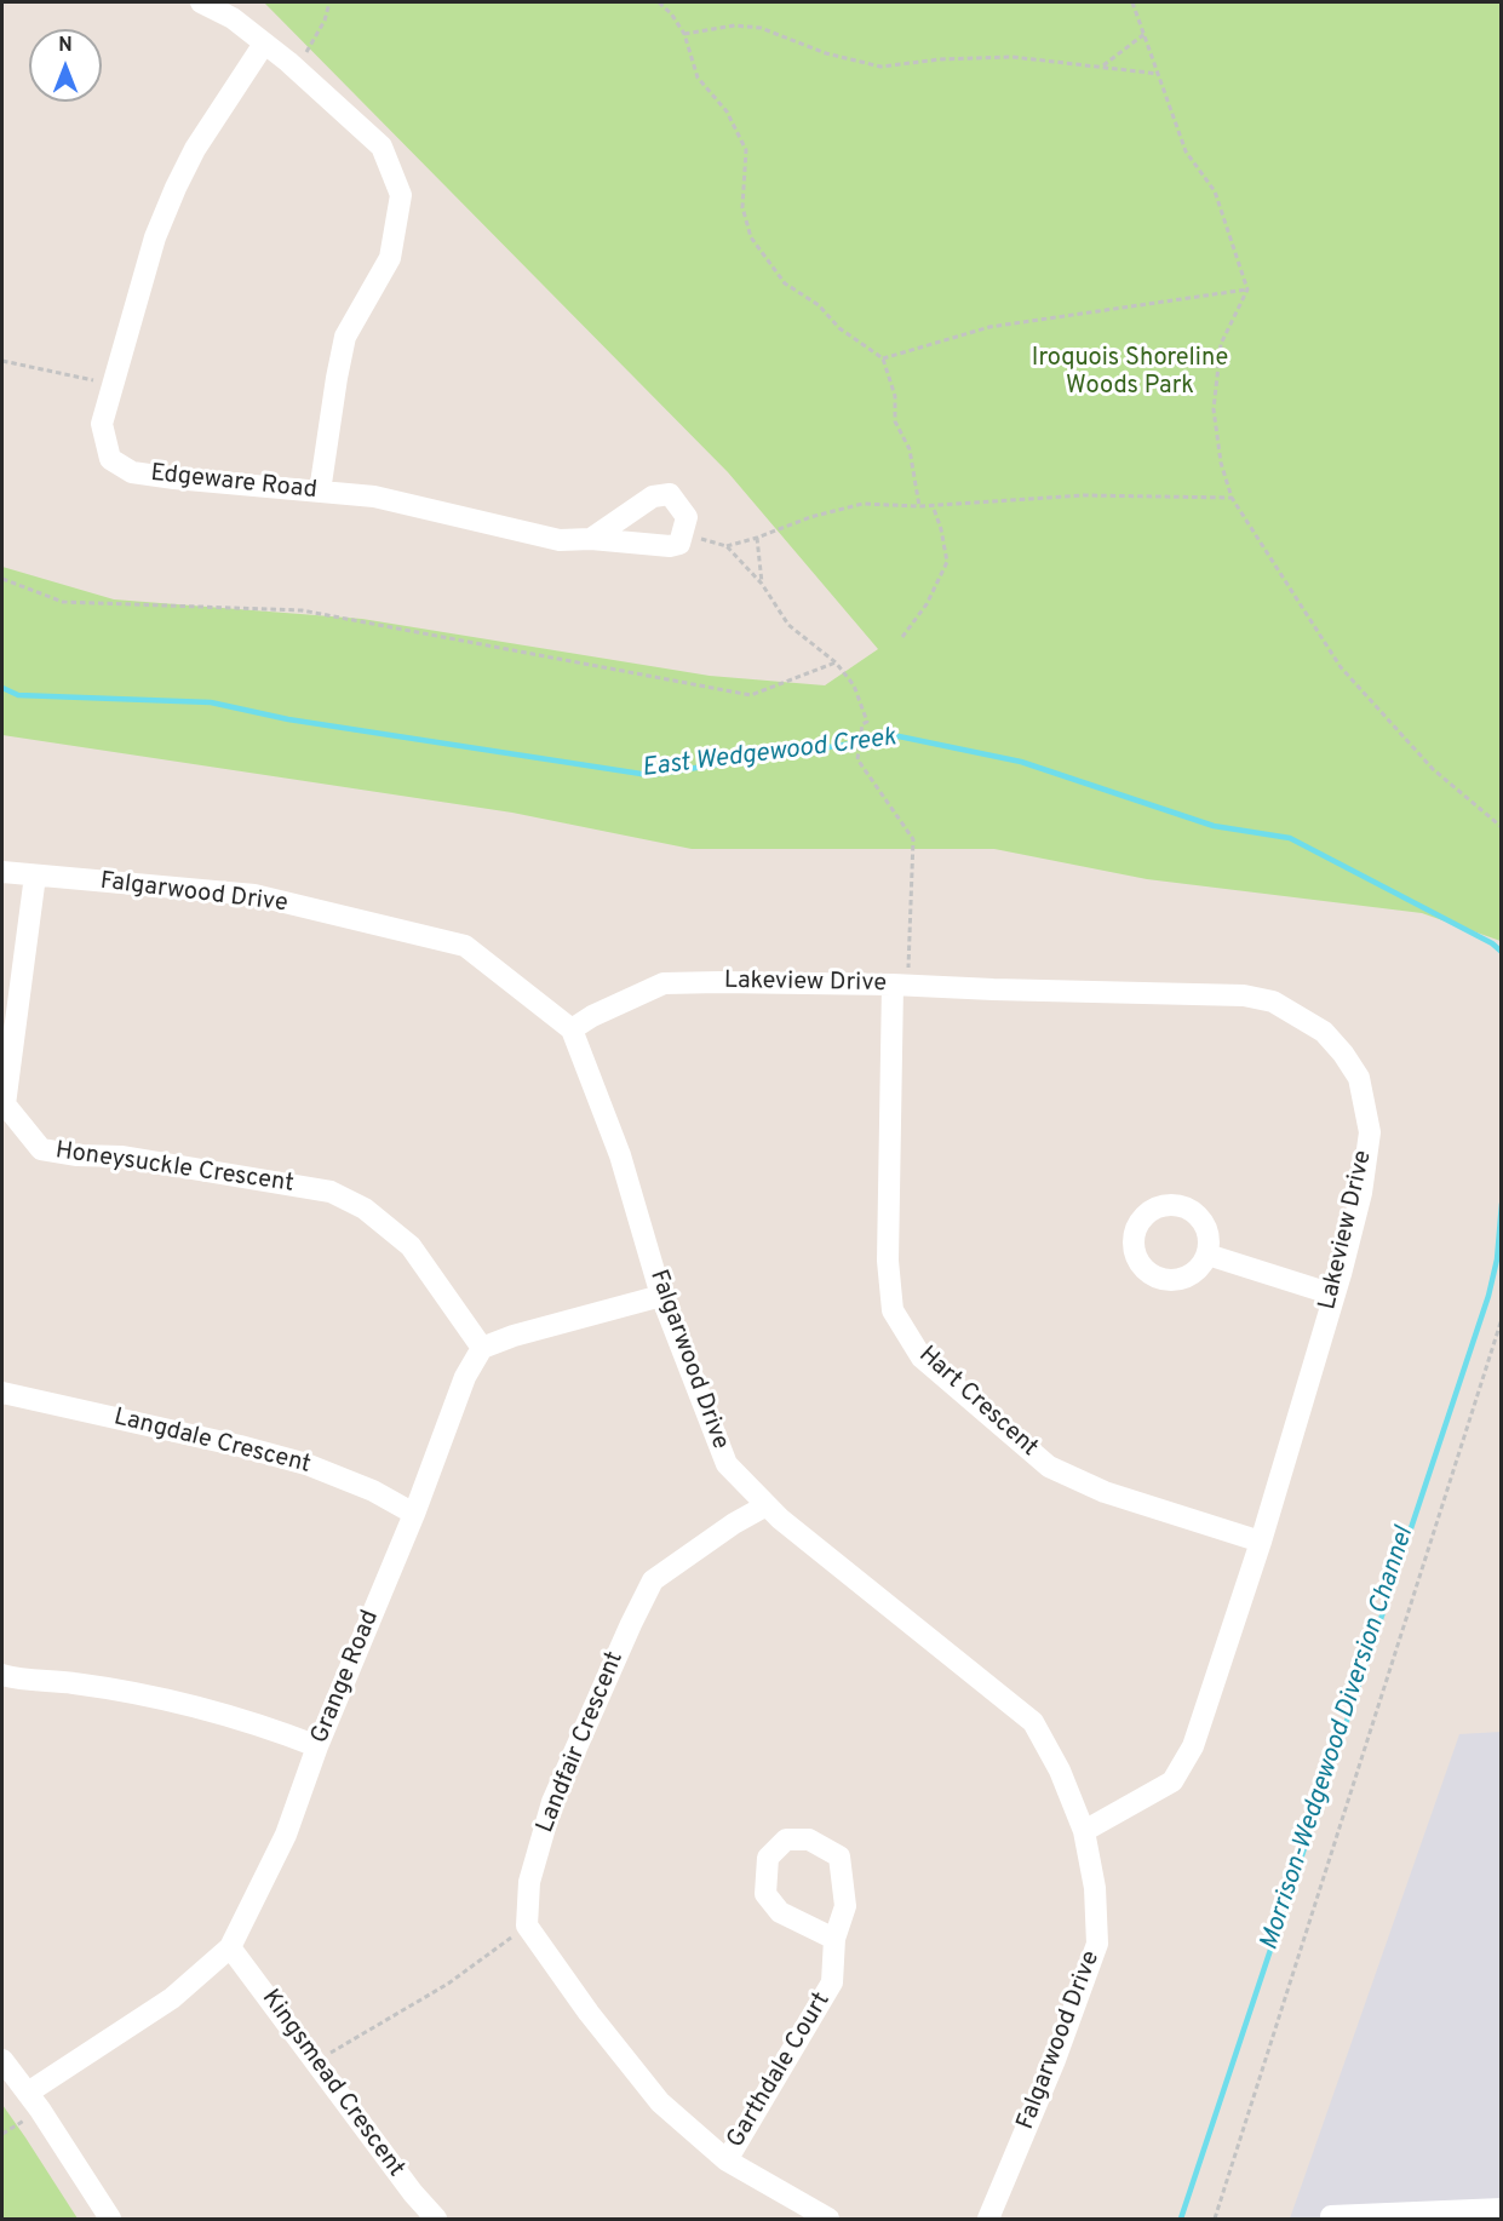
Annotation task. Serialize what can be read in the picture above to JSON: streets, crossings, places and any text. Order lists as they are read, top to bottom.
{
  "streets": {
    "street": [
      "Edgeware Road",
      "Falgarwood Drive",
      "Lakeview Drive",
      "Honeysuckle Crescent",
      "Hart Crescent",
      "Langdale Crescent",
      "Grange Road",
      "Landfair Crescent",
      "Garthdale Court",
      "Kingsmead Crescent"
    ]
  },
  "crossings": [
    ["Falgarwood Drive", "Lakeview Drive"],
    ["Falgarwood Drive", "Honeysuckle Crescent"],
    ["Falgarwood Drive", "Landfair Crescent"],
    ["Lakeview Drive", "Hart Crescent"],
    ["Honeysuckle Crescent", "Grange Road"],
    ["Langdale Crescent", "Grange Road"],
    ["Grange Road", "Kingsmead Crescent"]
  ],
  "water": ["East Wedgewood Creek", "Morrison-Wedgewood Diversion Channel"],
  "parks": ["Iroquois Shoreline Woods Park"],
  "north": "top"
}
